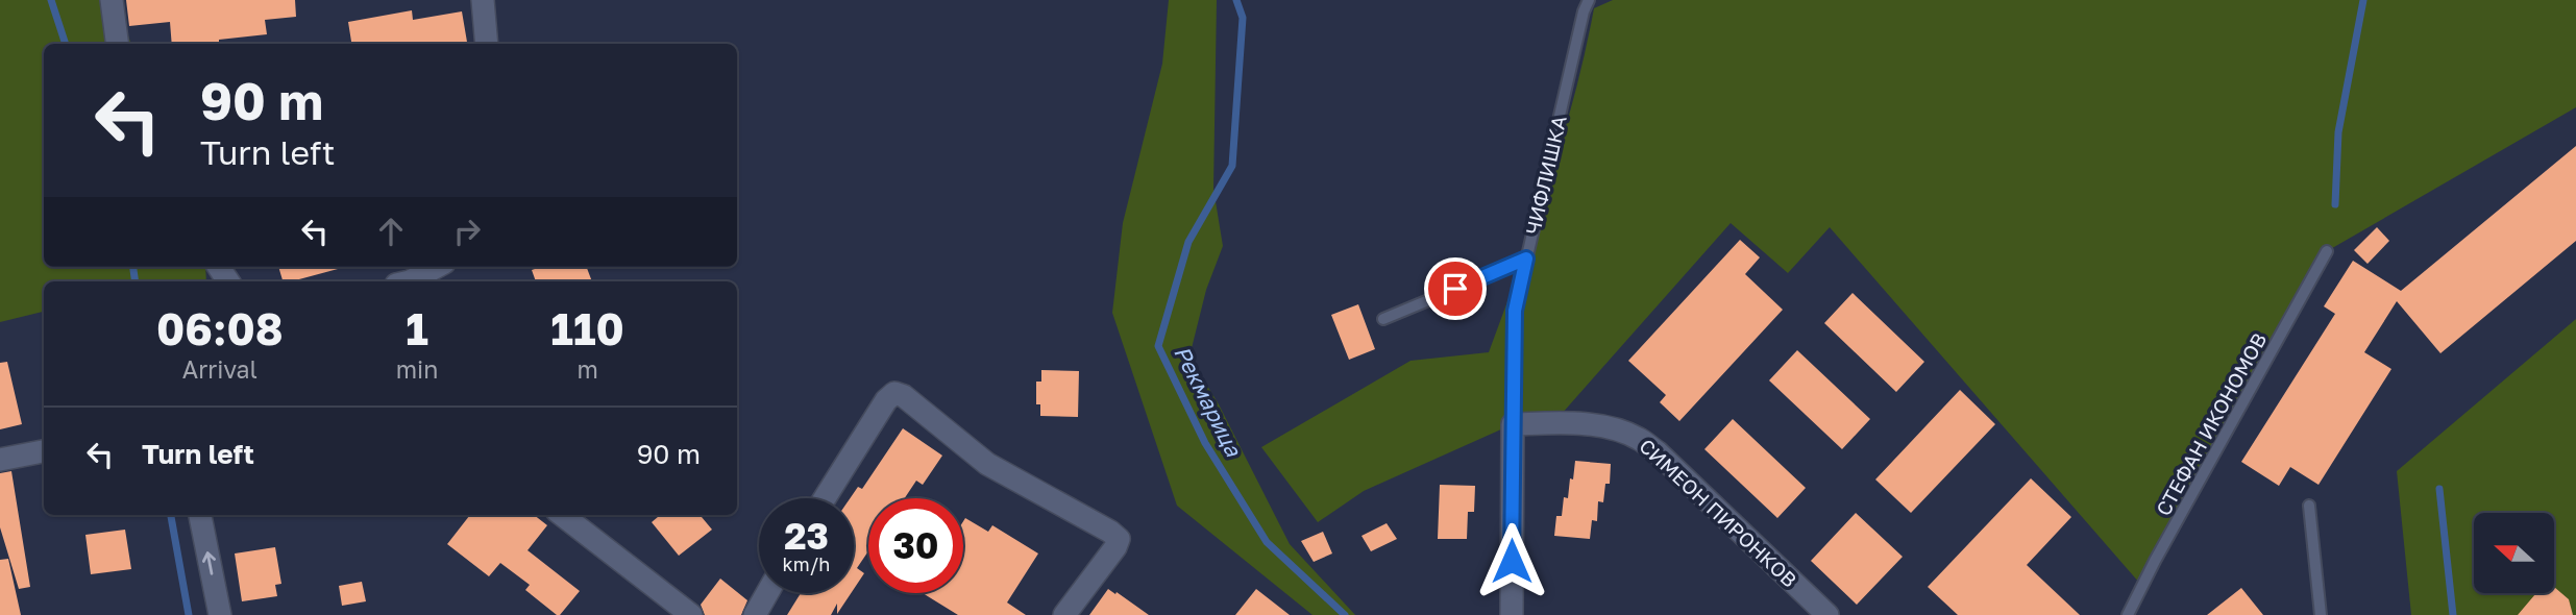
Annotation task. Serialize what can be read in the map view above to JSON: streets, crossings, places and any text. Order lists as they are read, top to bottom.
{
  "streets": {
    "street": ["ЧИФЛИШКА", "СИМЕОН ПИРОНКОВ"],
    "lane": ["СТЕФАН ИКОНОМОВ"]
  },
  "crossings": [
    ["ЧИФЛИШКА", "СИМЕОН ПИРОНКОВ"]
  ],
  "water": ["Рекмарица"],
  "north": "left",
  "page": {
    "turn": ["90 m", "Turn left"],
    "eta": [
      "06:08",
      "Arrival",
      "1",
      "min",
      "110",
      "m"
    ],
    "list": [
      {
        "name": "Turn left",
        "value": "90 m"
      }
    ],
    "speed": "23 km/h",
    "limit": "30"
  }
}
